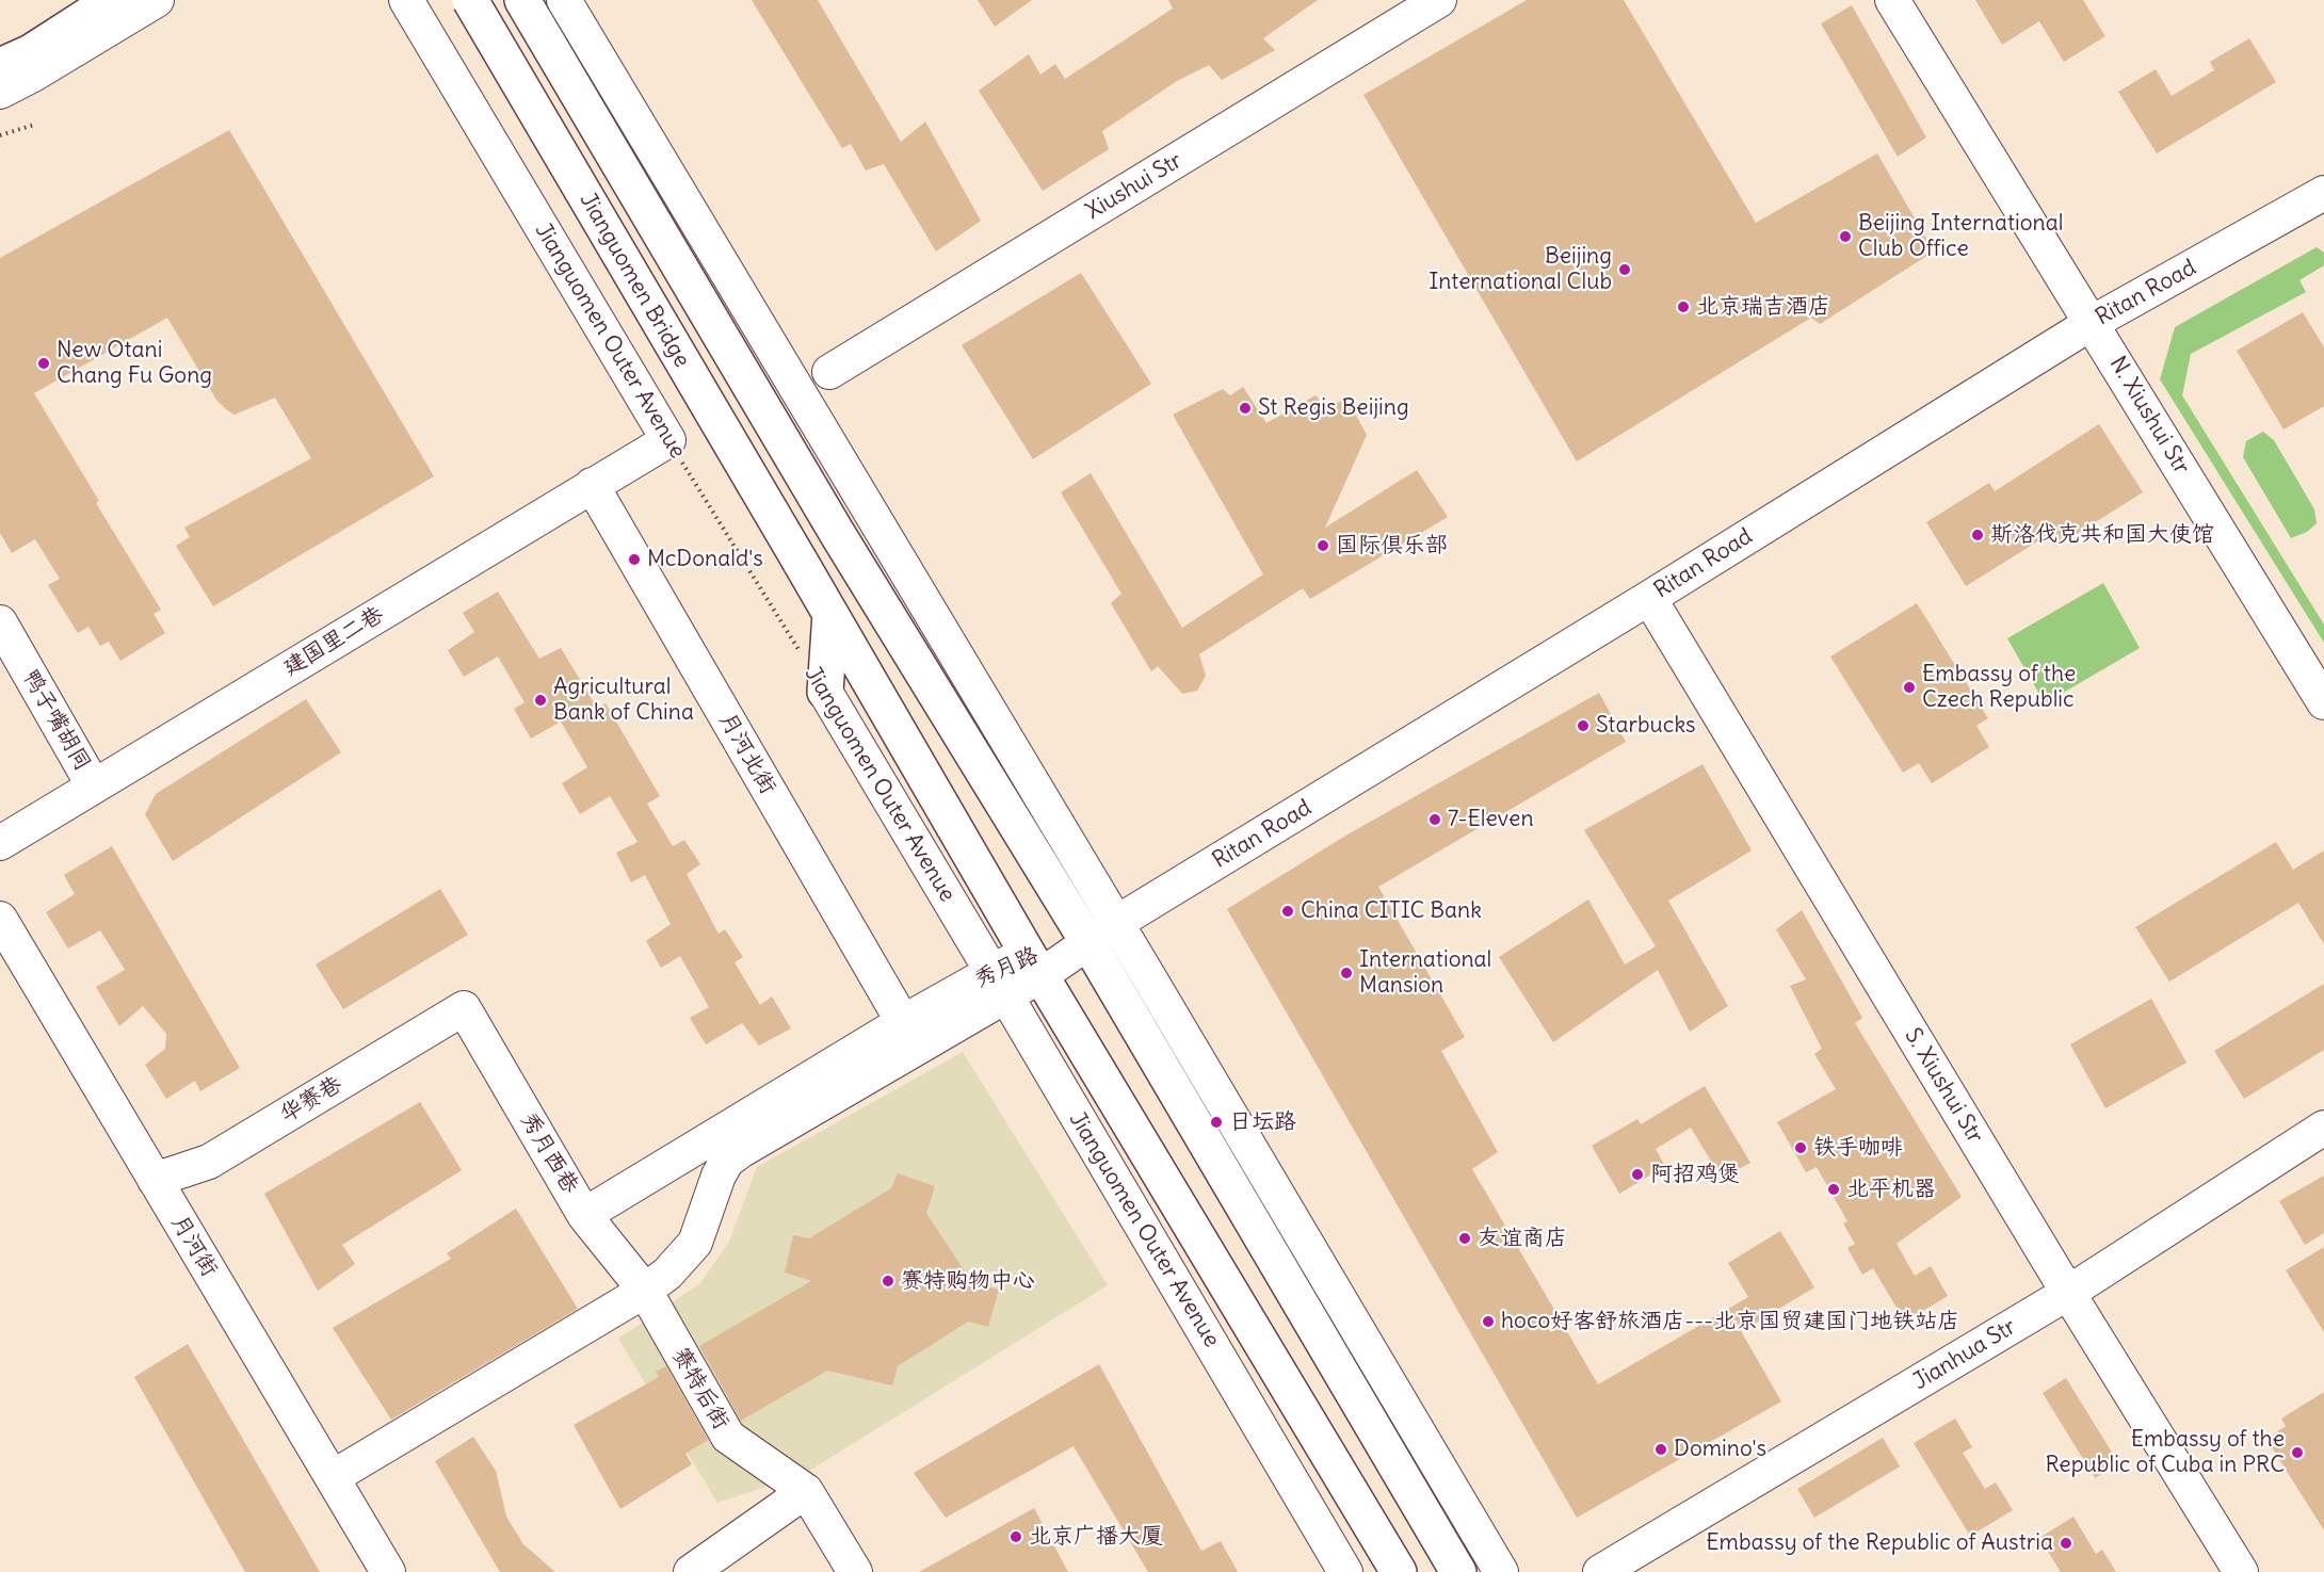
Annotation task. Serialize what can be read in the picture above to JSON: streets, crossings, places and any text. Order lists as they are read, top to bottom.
{
  "streets": {
    "highway": ["Jianguomen Bridge", "Jianguomen Outer Avenue"],
    "street": [
      "Xiushui Str",
      "Ritan Road",
      "N. Xiushui Str",
      "建国里二巷",
      "鸭子嘴胡同",
      "月河北街",
      "秀月路",
      "S. Xiushui Str",
      "华赛巷",
      "秀月西巷",
      "月河街",
      "Jianhua Str",
      "赛特后街"
    ]
  },
  "crossings": [
    ["Jianguomen Bridge", "Ritan Road"],
    ["Jianguomen Bridge", "Jianguomen Outer Avenue"],
    ["Jianguomen Bridge", "秀月路"],
    ["Ritan Road", "N. Xiushui Str"],
    ["Ritan Road", "秀月路"],
    ["Ritan Road", "S. Xiushui Str"],
    ["Jianguomen Outer Avenue", "建国里二巷"],
    ["Jianguomen Outer Avenue", "秀月路"],
    ["建国里二巷", "鸭子嘴胡同"],
    ["建国里二巷", "月河北街"],
    ["月河北街", "秀月路"],
    ["秀月路", "秀月西巷"],
    ["S. Xiushui Str", "Jianhua Str"],
    ["华赛巷", "秀月西巷"],
    ["华赛巷", "月河街"],
    ["秀月西巷", "赛特后街"]
  ],
  "places": [
    "Beijing International Club Office",
    "Beijing International Club",
    "北京瑞吉酒店",
    "New Otani Chang Fu Gong",
    "St Regis Beijing",
    "斯洛伐克共和国大使馆",
    "国际俱乐部",
    "McDonald's",
    "Embassy of the Czech Republic",
    "Agricultural Bank of China",
    "Starbucks",
    "7-Eleven",
    "China CITIC Bank",
    "International Mansion",
    "日坛路",
    "铁手咖啡",
    "阿招鸡煲",
    "北平机器",
    "友谊商店",
    "赛特购物中心",
    "hoco好客舒旅酒店---北京国贸建国门地铁站店",
    "Domino's",
    "Embassy of the Republic of Cuba in PRC",
    "北京广播大厦",
    "Embassy of the Republic of Austria"
  ]
}
